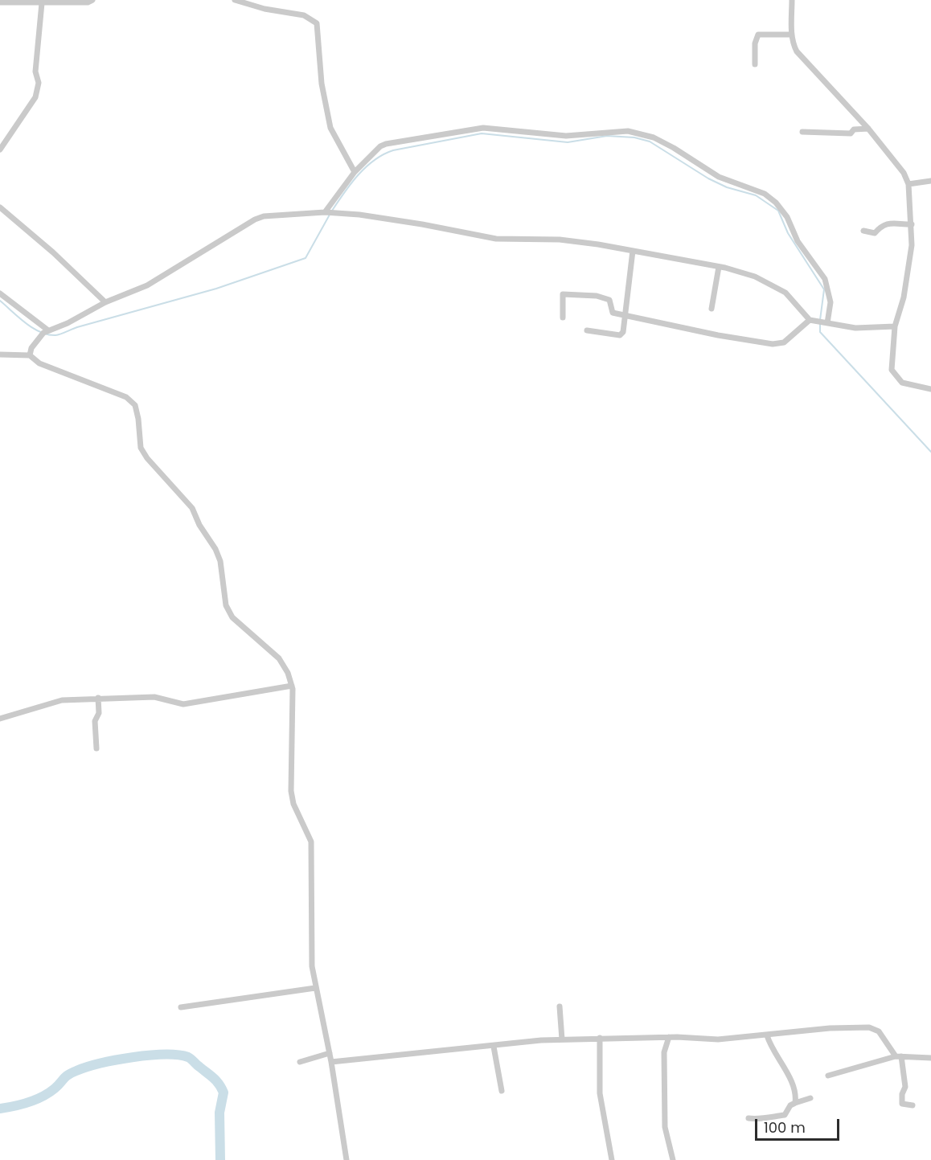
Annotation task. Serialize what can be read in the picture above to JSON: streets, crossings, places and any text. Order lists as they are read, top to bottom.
{
  "scale_bar": "100 m"
}
